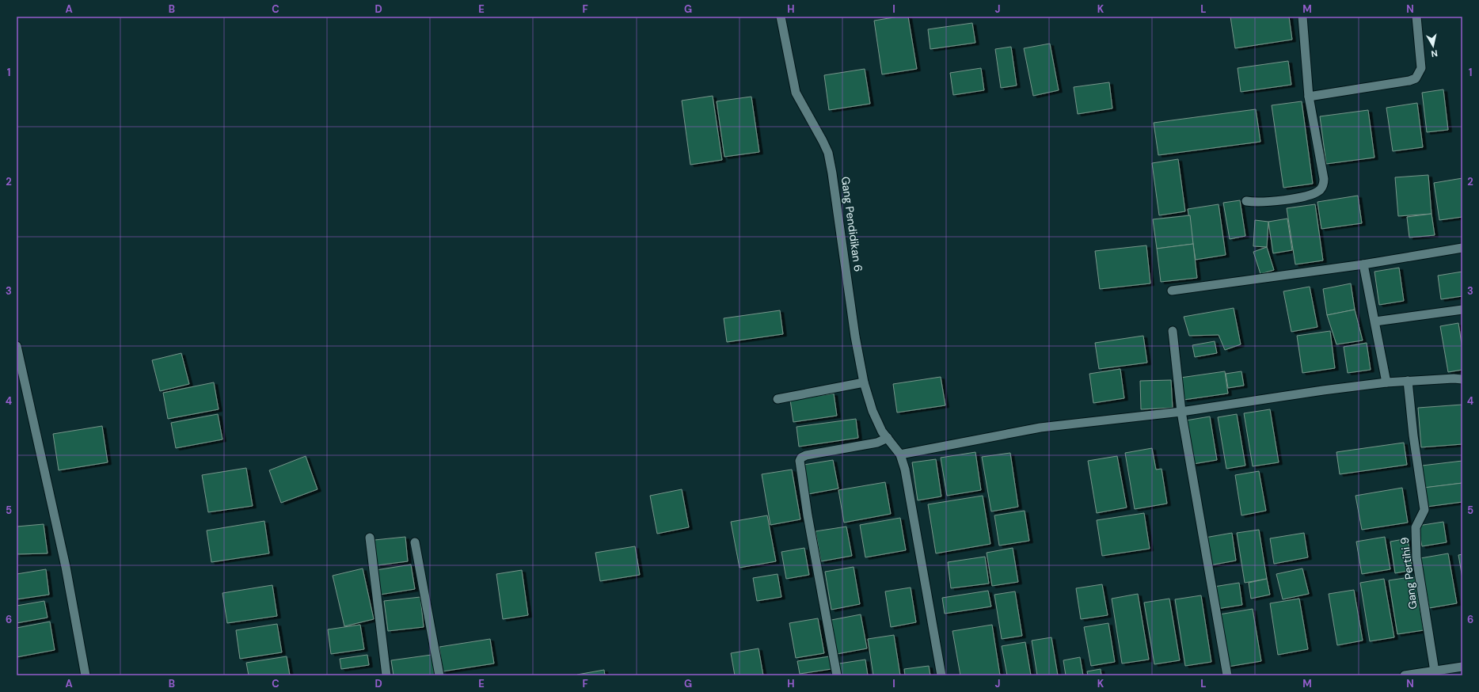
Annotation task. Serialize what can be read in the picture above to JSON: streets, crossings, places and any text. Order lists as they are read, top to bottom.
{
  "streets": {
    "street": ["Gang Pendidikan 6", "Gang Pertihi 9"]
  },
  "north": "bottom",
  "grid": {
    "columns": [
      "A",
      "B",
      "C",
      "D",
      "E",
      "F",
      "G",
      "H",
      "I",
      "J",
      "K",
      "L",
      "M",
      "N"
    ],
    "rows": [
      "1",
      "2",
      "3",
      "4",
      "5",
      "6"
    ]
  }
}
